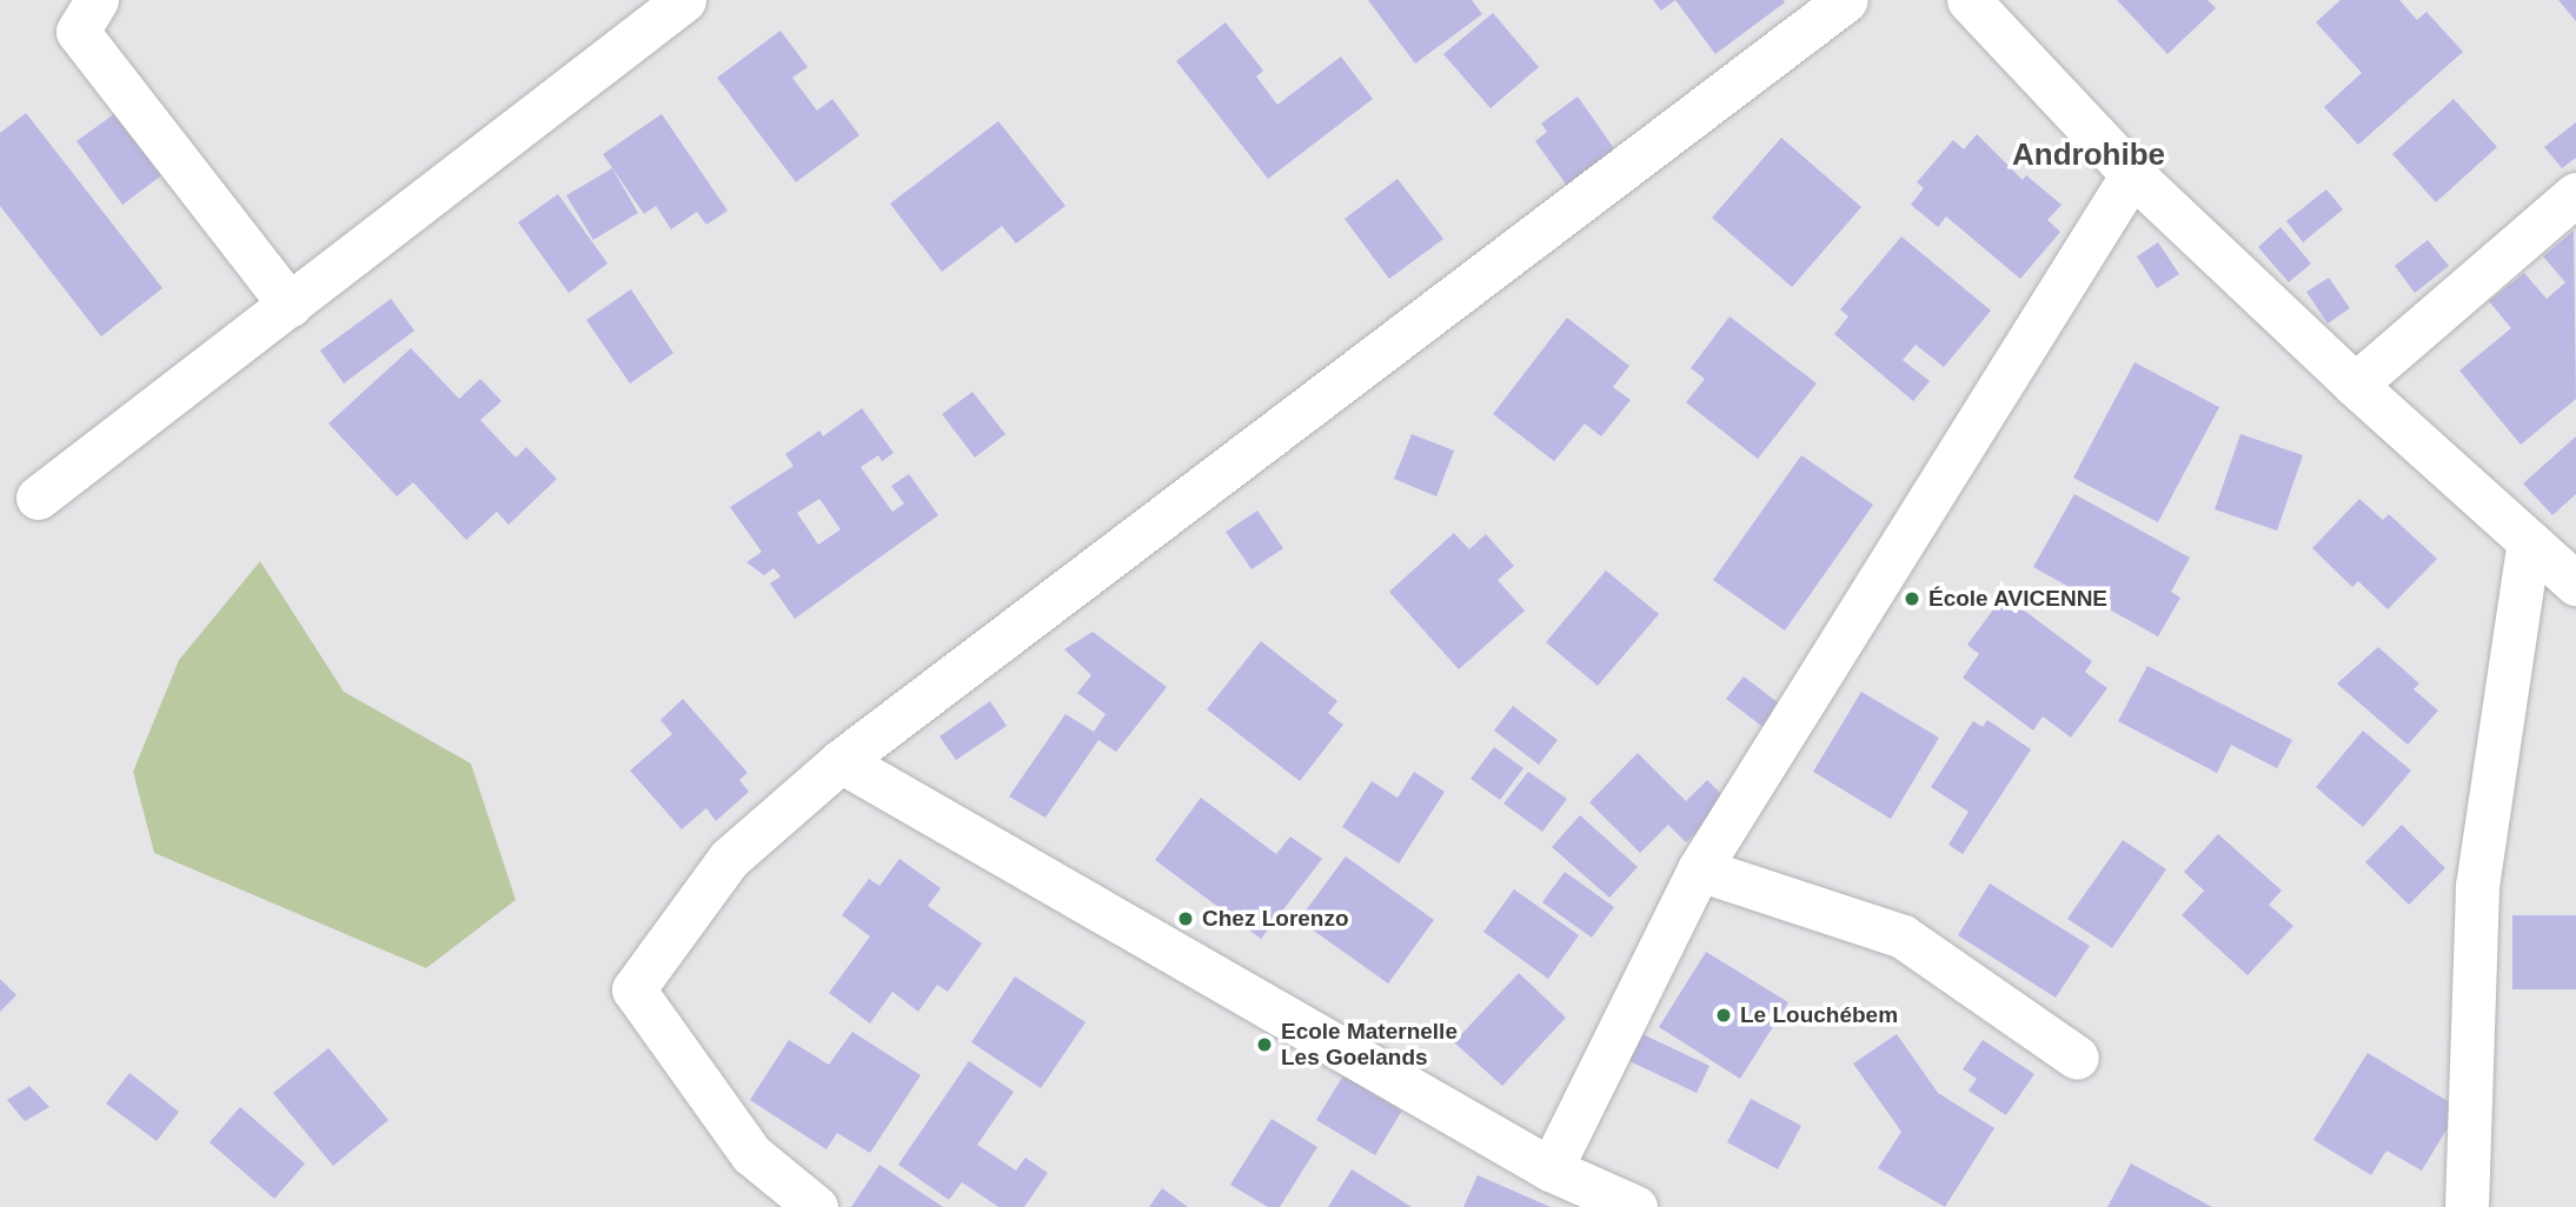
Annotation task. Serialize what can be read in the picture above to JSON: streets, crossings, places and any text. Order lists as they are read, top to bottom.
{
  "districts": ["Androhibe"],
  "places": [
    "École AVICENNE",
    "Chez Lorenzo",
    "Le Louchébem",
    "Ecole Maternelle Les Goelands"
  ]
}
